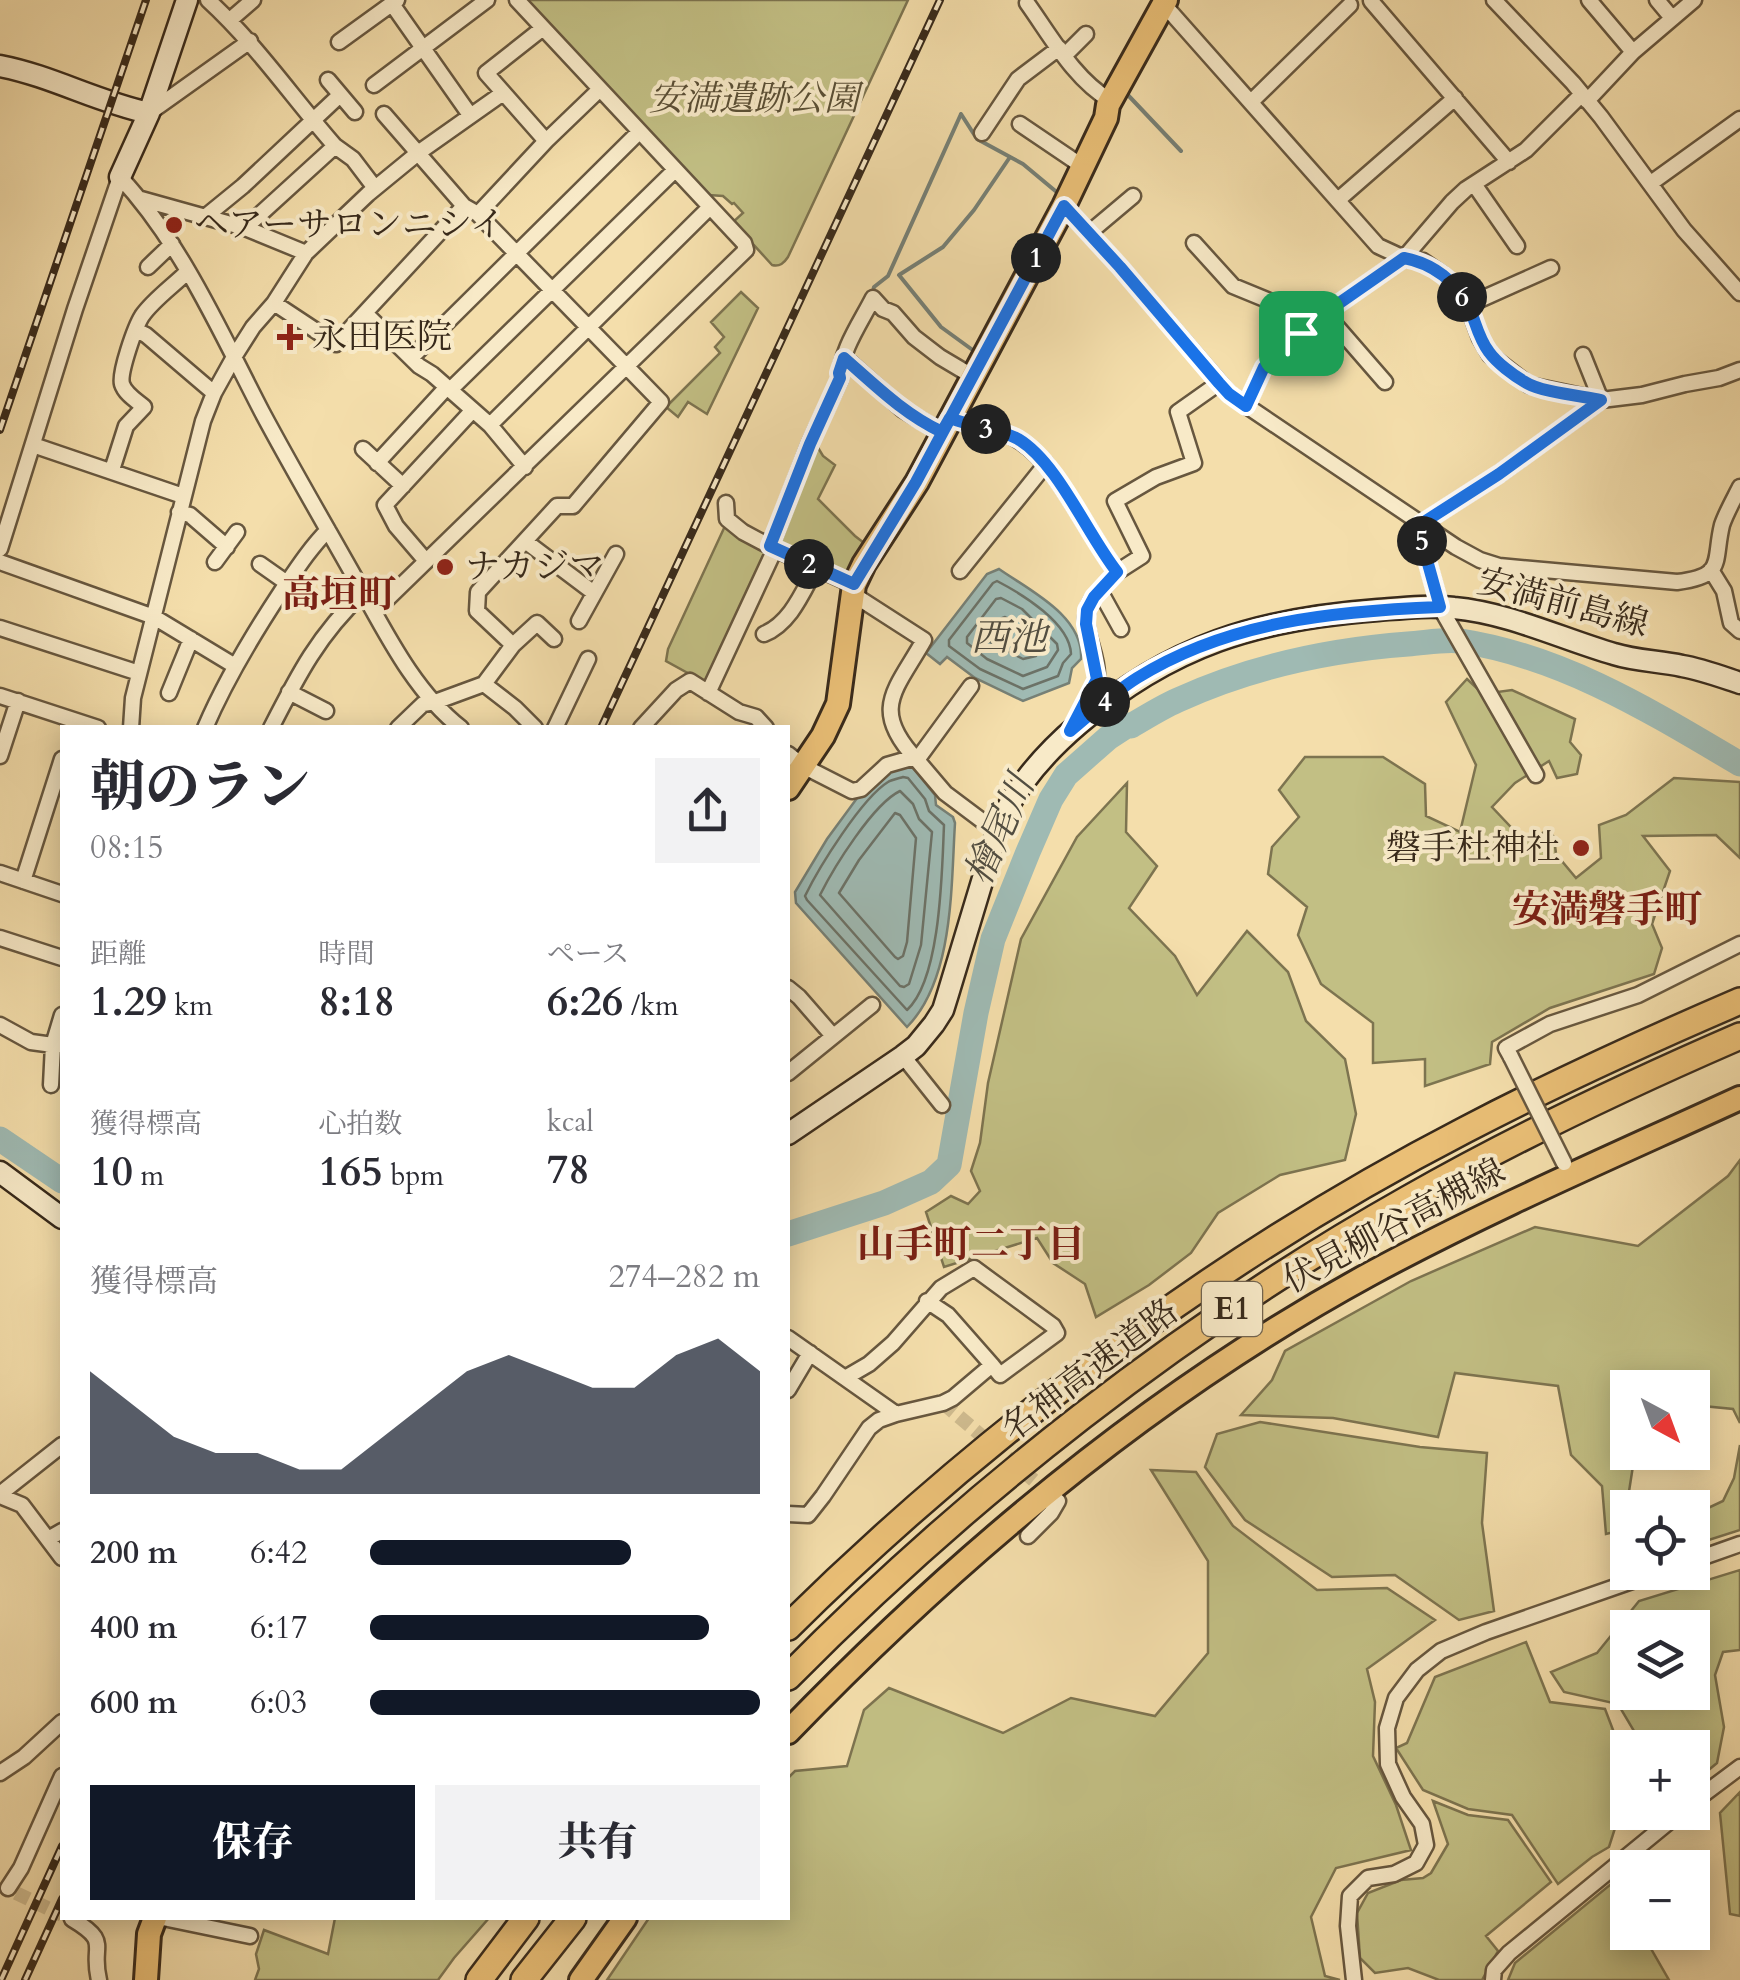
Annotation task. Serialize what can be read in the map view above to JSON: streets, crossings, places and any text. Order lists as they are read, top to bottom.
{
  "streets": {
    "highway": ["E1", "名神高速道路"],
    "main road": ["安満前島線", "伏見柳谷高槻線"]
  },
  "districts": ["高垣町", "安満磐手町", "山手町二丁目"],
  "water": ["西池", "檜尾川"],
  "parks": ["安満遺跡公園"],
  "places": {
    "other": ["ヘアーサロンニシイ", "ナカジマ", "磐手杜神社"],
    "health": ["永田医院"]
  },
  "north": "bottom right",
  "page": {
    "pins": [
      "1",
      "6",
      "3",
      "5",
      "2",
      "4"
    ],
    "heading": ["朝のラン", "08:15"],
    "stats": [
      ["距離", "1.29 km"],
      ["時間", "8:18"],
      ["ペース", "6:26 /km"],
      ["獲得標高", "10 m"],
      ["心拍数", "165 bpm"],
      ["kcal", "78"]
    ],
    "chart": ["獲得標高", "274–282 m"],
    "map_buttons": ["+", "−"],
    "list": [
      {
        "name": "200 m",
        "note": "6:42"
      },
      {
        "name": "400 m",
        "note": "6:17"
      },
      {
        "name": "600 m",
        "note": "6:03"
      }
    ],
    "buttons": ["保存", "共有"]
  }
}
